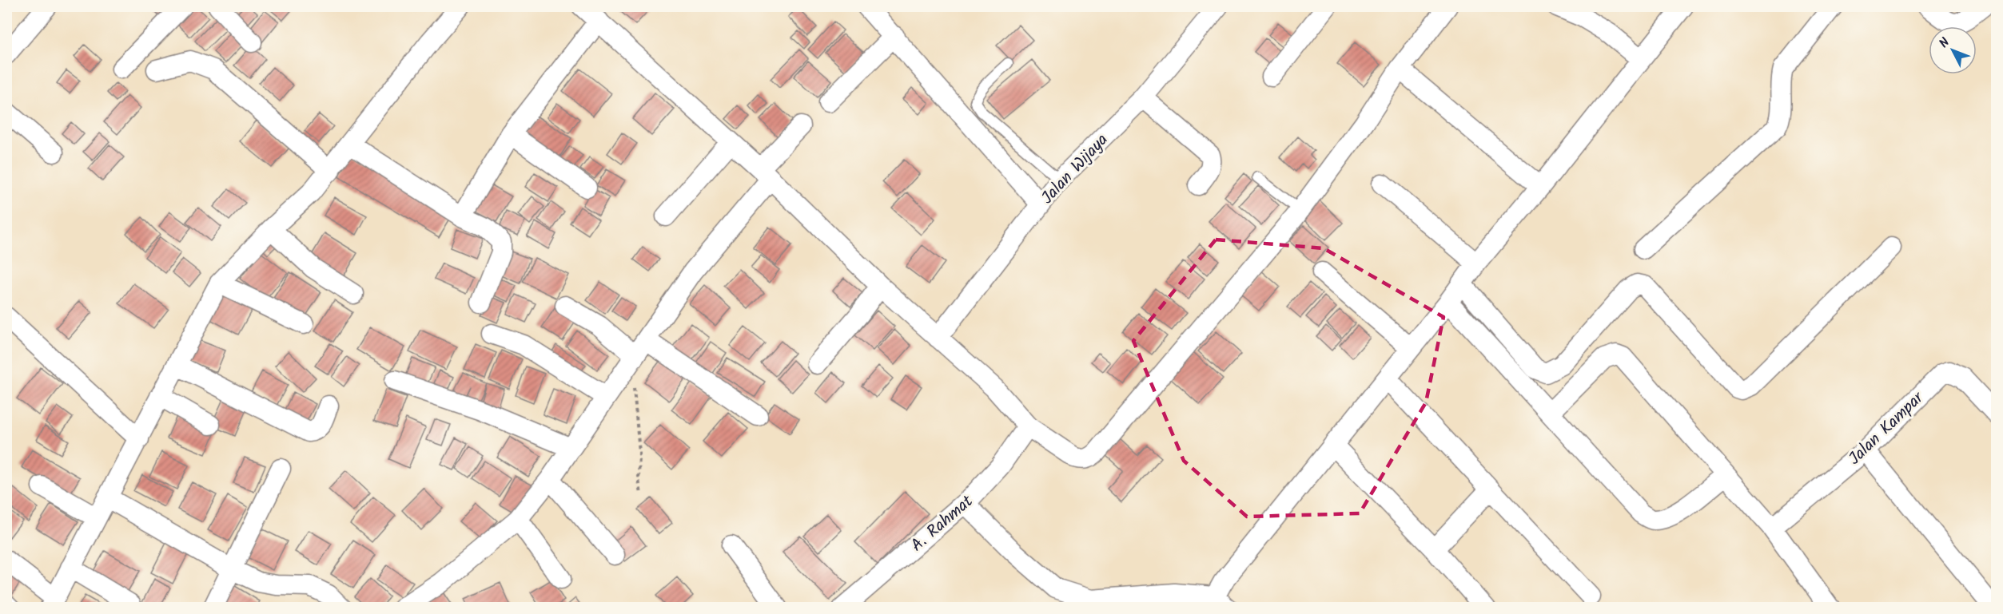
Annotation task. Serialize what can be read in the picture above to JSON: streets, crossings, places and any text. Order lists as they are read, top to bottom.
{
  "streets": {
    "street": ["Jalan Wijaya", "Jalan Kampar", "A. Rahmat"]
  },
  "north": "top left"
}
